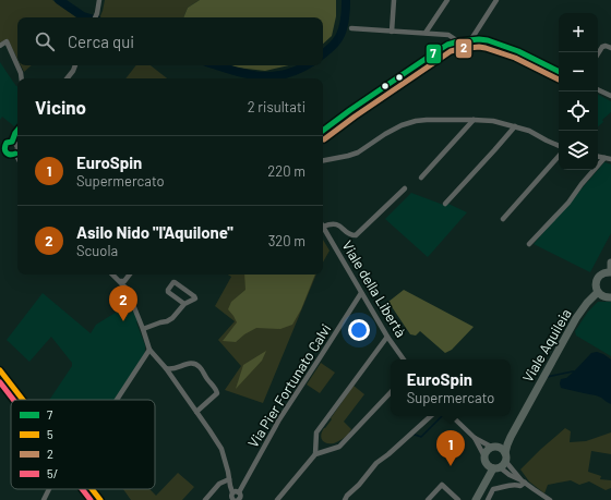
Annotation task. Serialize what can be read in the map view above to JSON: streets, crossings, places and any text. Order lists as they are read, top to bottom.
{
  "streets": {
    "main road": ["Viale Aquileia"],
    "street": ["Viale della Libertà", "Via Pier Fortunato Calvi"]
  },
  "crossings": [
    ["Viale della Libertà", "Via Pier Fortunato Calvi"]
  ],
  "lines": [
    "transit line 7",
    "transit line 2",
    "transit line 5",
    "transit line 5/"
  ],
  "legend": [
    "7",
    "5",
    "2",
    "5/"
  ],
  "page": {
    "map_buttons": ["+", "−"],
    "search": "Cerca qui",
    "heading": ["Vicino", "2 risultati"],
    "list": [
      {
        "mark": "1",
        "name": "EuroSpin",
        "note": "Supermercato",
        "value": "220 m"
      },
      {
        "mark": "2",
        "name": "Asilo Nido \"l'Aquilone\"",
        "note": "Scuola",
        "value": "320 m"
      }
    ],
    "pins": ["2", "1"],
    "popup": ["EuroSpin", "Supermercato"]
  }
}
